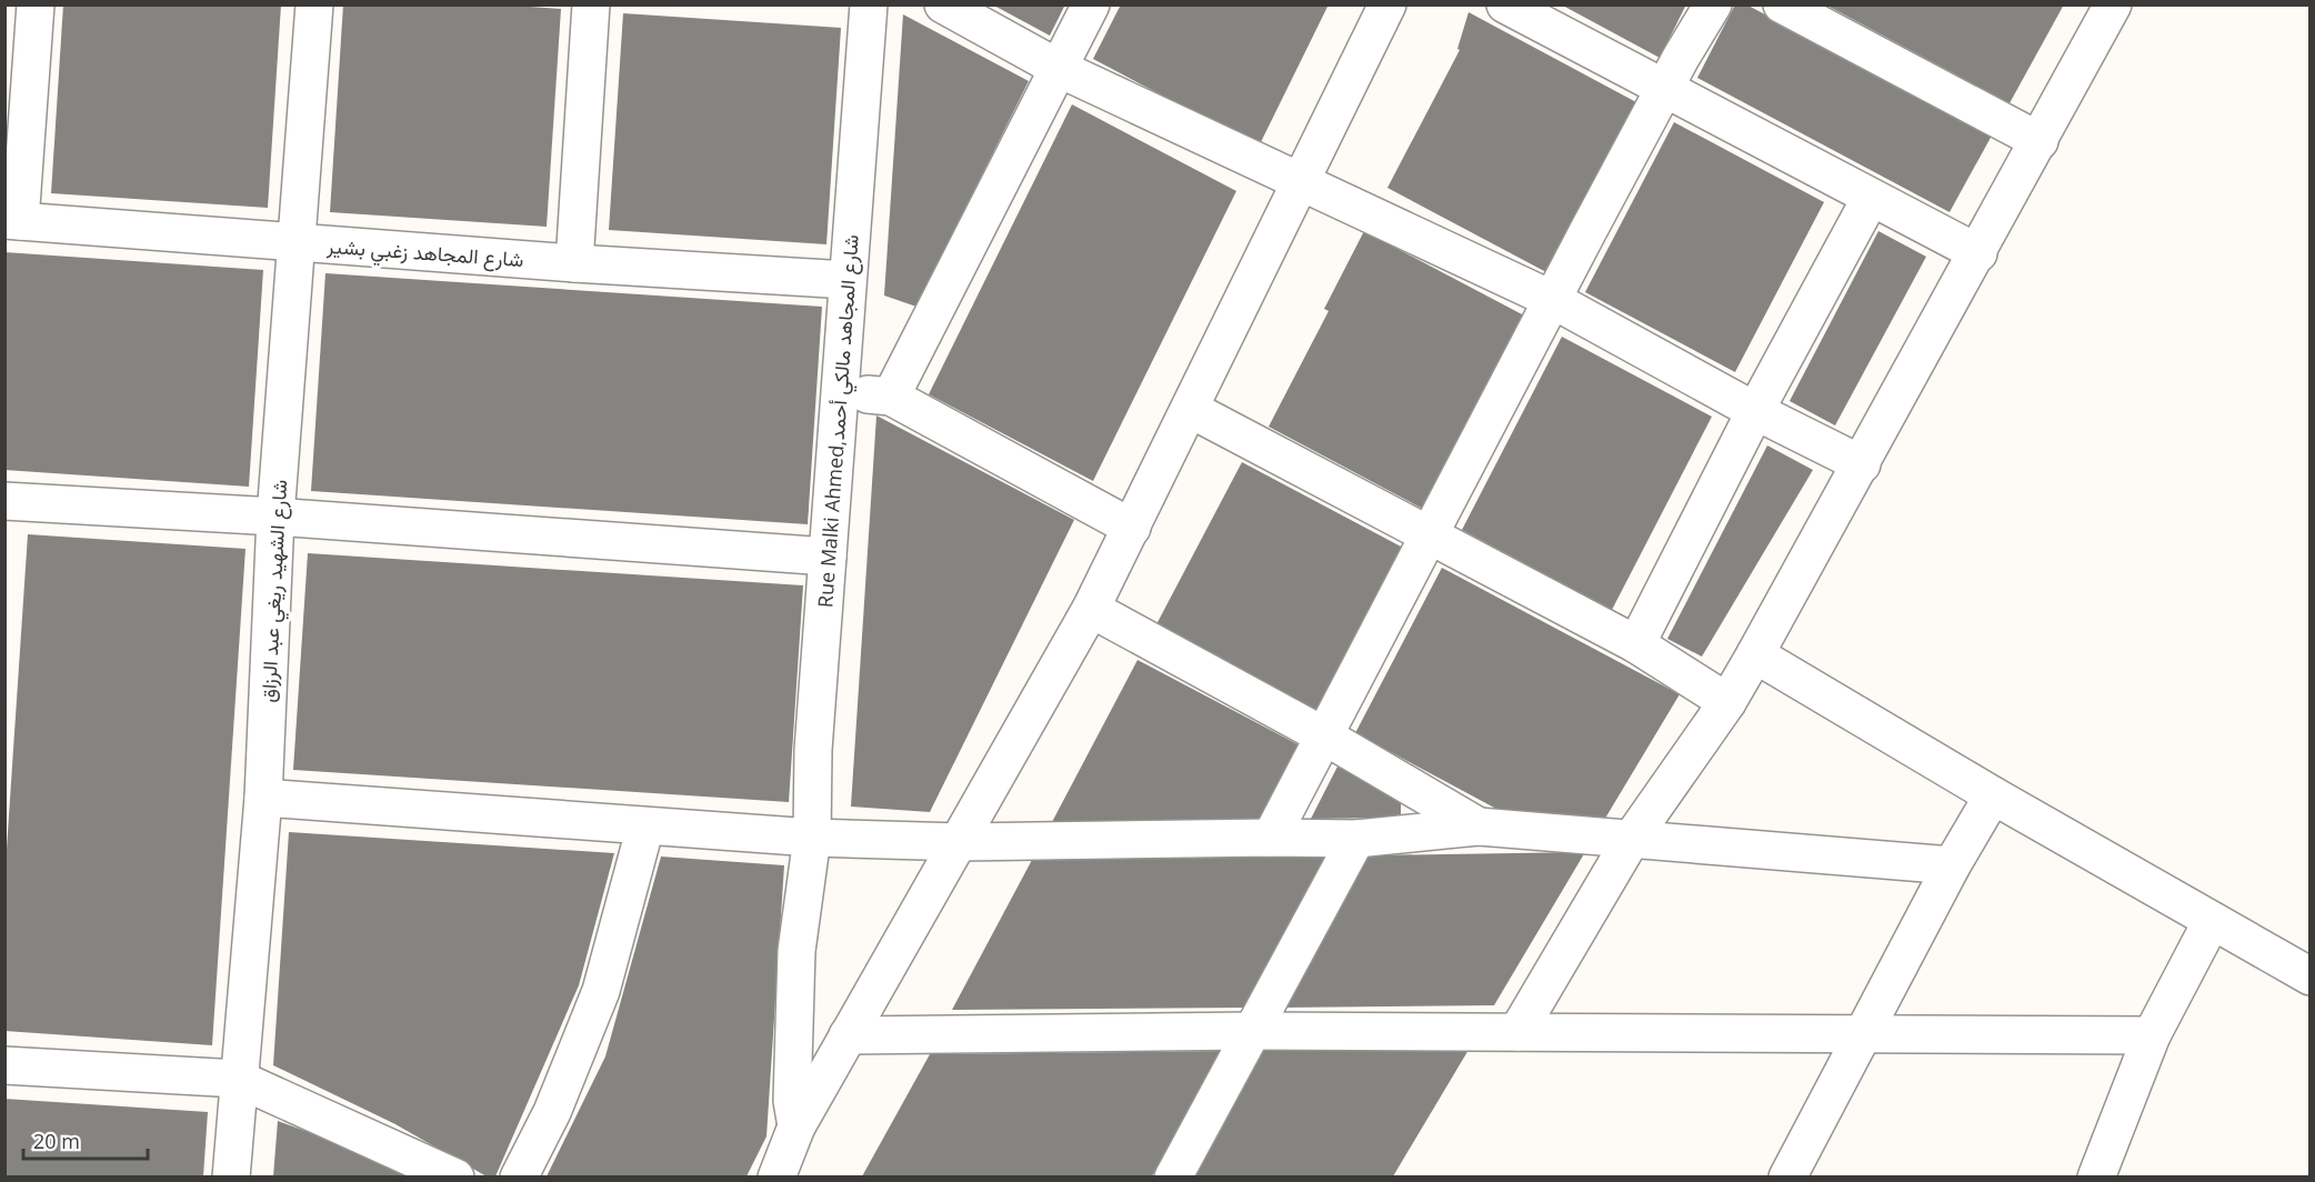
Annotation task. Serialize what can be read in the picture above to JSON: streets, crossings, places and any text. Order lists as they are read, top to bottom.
{
  "streets": {
    "street": ["شارع المجاهد زغبي بشير", "Rue Malki Ahmed,شارع المجاهد مالكي أحمد", "شارع الشهيد ريغي عبد الرزاق"]
  },
  "crossings": [
    ["شارع المجاهد زغبي بشير", "Rue Malki Ahmed,شارع المجاهد مالكي أحمد"],
    ["شارع المجاهد زغبي بشير", "شارع الشهيد ريغي عبد الرزاق"]
  ],
  "scale_bar": "20 m"
}
